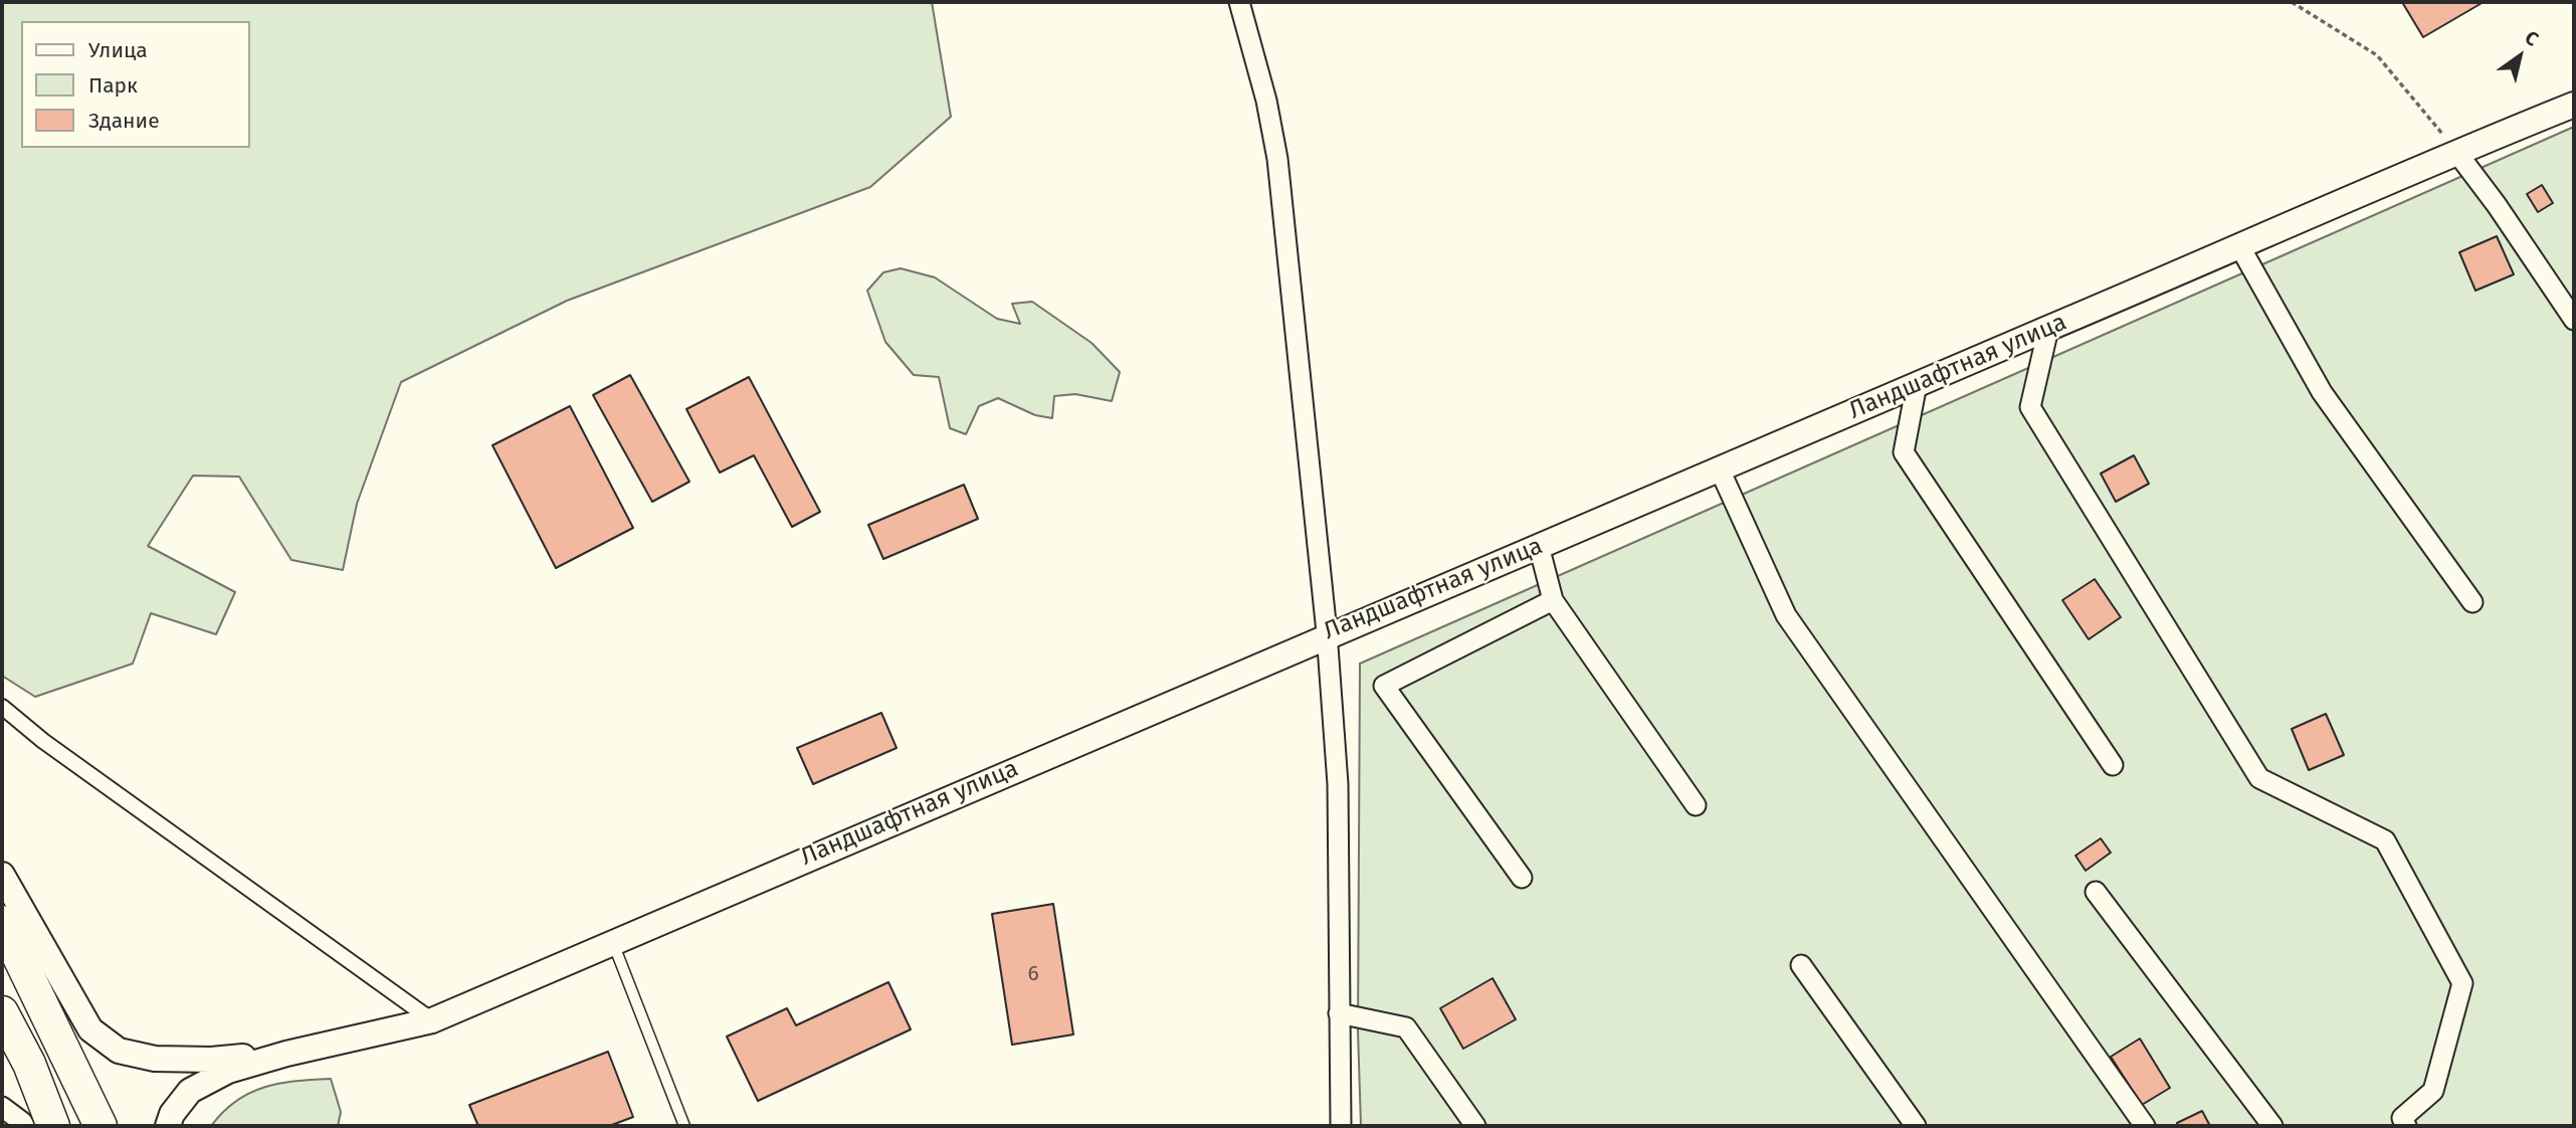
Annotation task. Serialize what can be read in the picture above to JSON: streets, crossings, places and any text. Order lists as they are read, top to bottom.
{
  "streets": {
    "street": ["Ландшафтная улица"]
  },
  "house_numbers": ["6"],
  "legend": ["Улица", "Парк", "Здание"],
  "north": "top right"
}
